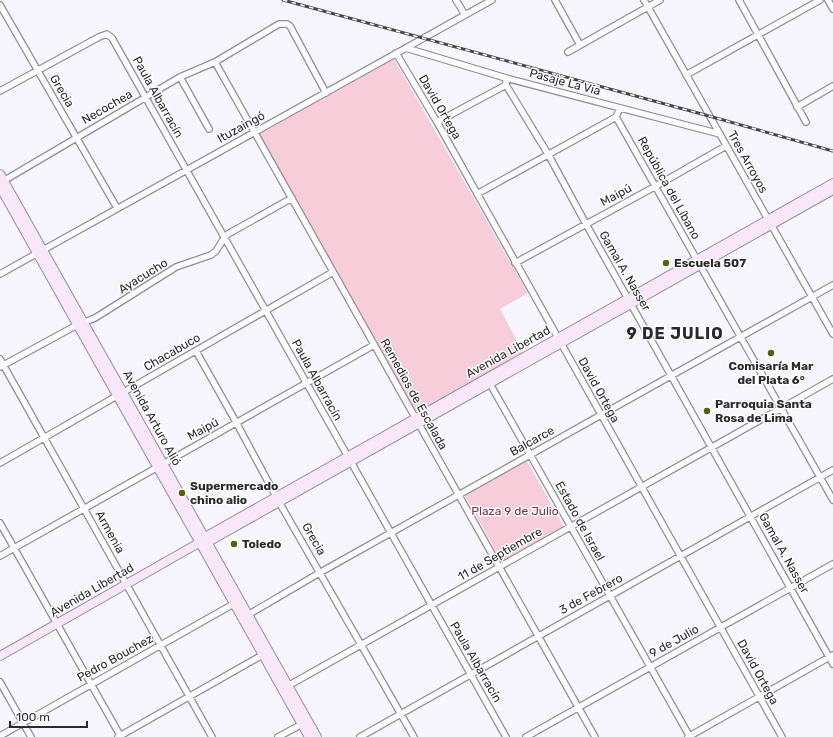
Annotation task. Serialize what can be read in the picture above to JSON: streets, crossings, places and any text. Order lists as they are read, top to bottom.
{
  "streets": {
    "main road": ["Avenida Libertad", "Avenida Arturo Alió"],
    "street": [
      "Pasaje La Vía",
      "Grecia",
      "Paula Albarracín",
      "Necochea",
      "David Ortega",
      "Ituzaingó",
      "Tres Arroyos",
      "República del Líbano",
      "Maipú",
      "Gamal A. Nasser",
      "Ayacucho",
      "Chacabuco",
      "Remedios de Escalada",
      "Balcarce",
      "Estado de Israel",
      "Armenia",
      "11 de Septiembre",
      "3 de Febrero",
      "9 de Julio",
      "Pedro Bouchez"
    ]
  },
  "crossings": [
    ["Pasaje La Vía", "Ituzaingó"],
    ["Pasaje La Vía", "Tres Arroyos"],
    ["Grecia", "Paula Albarracín"],
    ["Grecia", "Necochea"],
    ["Grecia", "Ituzaingó"],
    ["Grecia", "Maipú"],
    ["Grecia", "Chacabuco"],
    ["Grecia", "Avenida Libertad"],
    ["Grecia", "Balcarce"],
    ["Grecia", "11 de Septiembre"],
    ["Grecia", "3 de Febrero"],
    ["Paula Albarracín", "Necochea"],
    ["Paula Albarracín", "Ituzaingó"],
    ["Paula Albarracín", "Maipú"],
    ["Paula Albarracín", "Ayacucho"],
    ["Paula Albarracín", "Chacabuco"],
    ["Paula Albarracín", "Avenida Libertad"],
    ["Paula Albarracín", "Balcarce"],
    ["Paula Albarracín", "11 de Septiembre"],
    ["Paula Albarracín", "3 de Febrero"],
    ["Necochea", "Ituzaingó"],
    ["Necochea", "Remedios de Escalada"],
    ["Necochea", "Avenida Arturo Alió"],
    ["David Ortega", "Ituzaingó"],
    ["David Ortega", "Maipú"],
    ["David Ortega", "Avenida Libertad"],
    ["David Ortega", "Balcarce"],
    ["David Ortega", "11 de Septiembre"],
    ["David Ortega", "3 de Febrero"],
    ["David Ortega", "9 de Julio"],
    ["Ituzaingó", "Remedios de Escalada"],
    ["Ituzaingó", "Avenida Arturo Alió"],
    ["Tres Arroyos", "Maipú"],
    ["Tres Arroyos", "Avenida Libertad"],
    ["Tres Arroyos", "Balcarce"],
    ["República del Líbano", "Maipú"],
    ["República del Líbano", "Avenida Libertad"],
    ["República del Líbano", "Balcarce"],
    ["República del Líbano", "11 de Septiembre"],
    ["República del Líbano", "3 de Febrero"],
    ["Maipú", "Gamal A. Nasser"],
    ["Maipú", "Remedios de Escalada"],
    ["Maipú", "Avenida Arturo Alió"],
    ["Maipú", "Armenia"],
    ["Gamal A. Nasser", "Avenida Libertad"],
    ["Gamal A. Nasser", "Balcarce"],
    ["Gamal A. Nasser", "11 de Septiembre"],
    ["Gamal A. Nasser", "3 de Febrero"],
    ["Gamal A. Nasser", "9 de Julio"],
    ["Ayacucho", "Remedios de Escalada"],
    ["Ayacucho", "Avenida Arturo Alió"],
    ["Ayacucho", "Armenia"],
    ["Chacabuco", "Remedios de Escalada"],
    ["Chacabuco", "Avenida Arturo Alió"],
    ["Chacabuco", "Armenia"],
    ["Avenida Libertad", "Remedios de Escalada"],
    ["Avenida Libertad", "Avenida Arturo Alió"],
    ["Avenida Libertad", "Estado de Israel"],
    ["Avenida Libertad", "Armenia"],
    ["Remedios de Escalada", "Balcarce"],
    ["Remedios de Escalada", "11 de Septiembre"],
    ["Remedios de Escalada", "3 de Febrero"],
    ["Remedios de Escalada", "9 de Julio"],
    ["Avenida Arturo Alió", "Balcarce"],
    ["Avenida Arturo Alió", "11 de Septiembre"],
    ["Avenida Arturo Alió", "Pedro Bouchez"],
    ["Balcarce", "Estado de Israel"],
    ["Estado de Israel", "11 de Septiembre"],
    ["Estado de Israel", "3 de Febrero"],
    ["Estado de Israel", "9 de Julio"],
    ["Armenia", "Pedro Bouchez"]
  ],
  "districts": ["9 DE JULIO"],
  "parks": ["Plaza 9 de Julio"],
  "places": [
    "Escuela 507",
    "Comisaría Mar del Plata 6°",
    "Parroquia Santa Rosa de Lima",
    "Supermercado chino alio",
    "Toledo"
  ],
  "scale_bar": "100 m"
}
